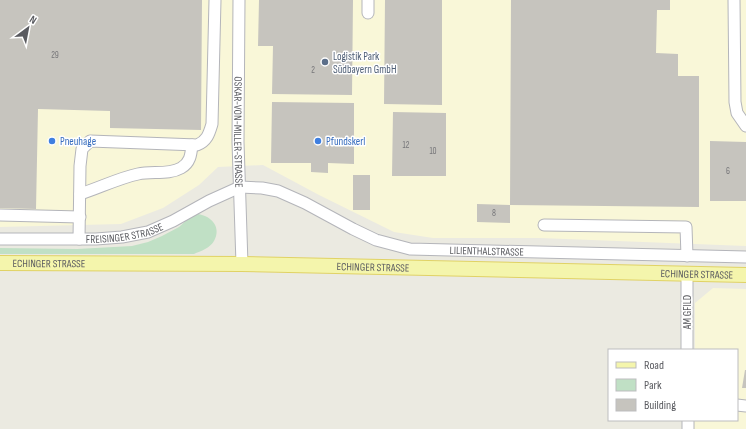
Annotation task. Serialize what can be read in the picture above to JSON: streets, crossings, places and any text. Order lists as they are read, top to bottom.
{
  "streets": {
    "main road": ["ECHINGER STRASSE"],
    "street": [
      "OSKAR-VON-MILLER-STRASSE",
      "FREISINGER STRASSE",
      "LILIENTHALSTRASSE",
      "AM GFILD"
    ]
  },
  "crossings": [
    ["OSKAR-VON-MILLER-STRASSE", "FREISINGER STRASSE"],
    ["OSKAR-VON-MILLER-STRASSE", "LILIENTHALSTRASSE"],
    ["OSKAR-VON-MILLER-STRASSE", "ECHINGER STRASSE"],
    ["FREISINGER STRASSE", "LILIENTHALSTRASSE"],
    ["ECHINGER STRASSE", "AM GFILD"]
  ],
  "places": ["Logistik Park Südbayern GmbH", "Pneuhage", "Pfundskerl"],
  "house_numbers": [
    "29",
    "2",
    "12",
    "10",
    "6",
    "8"
  ],
  "legend": ["Road", "Park", "Building"],
  "north": "top right"
}
